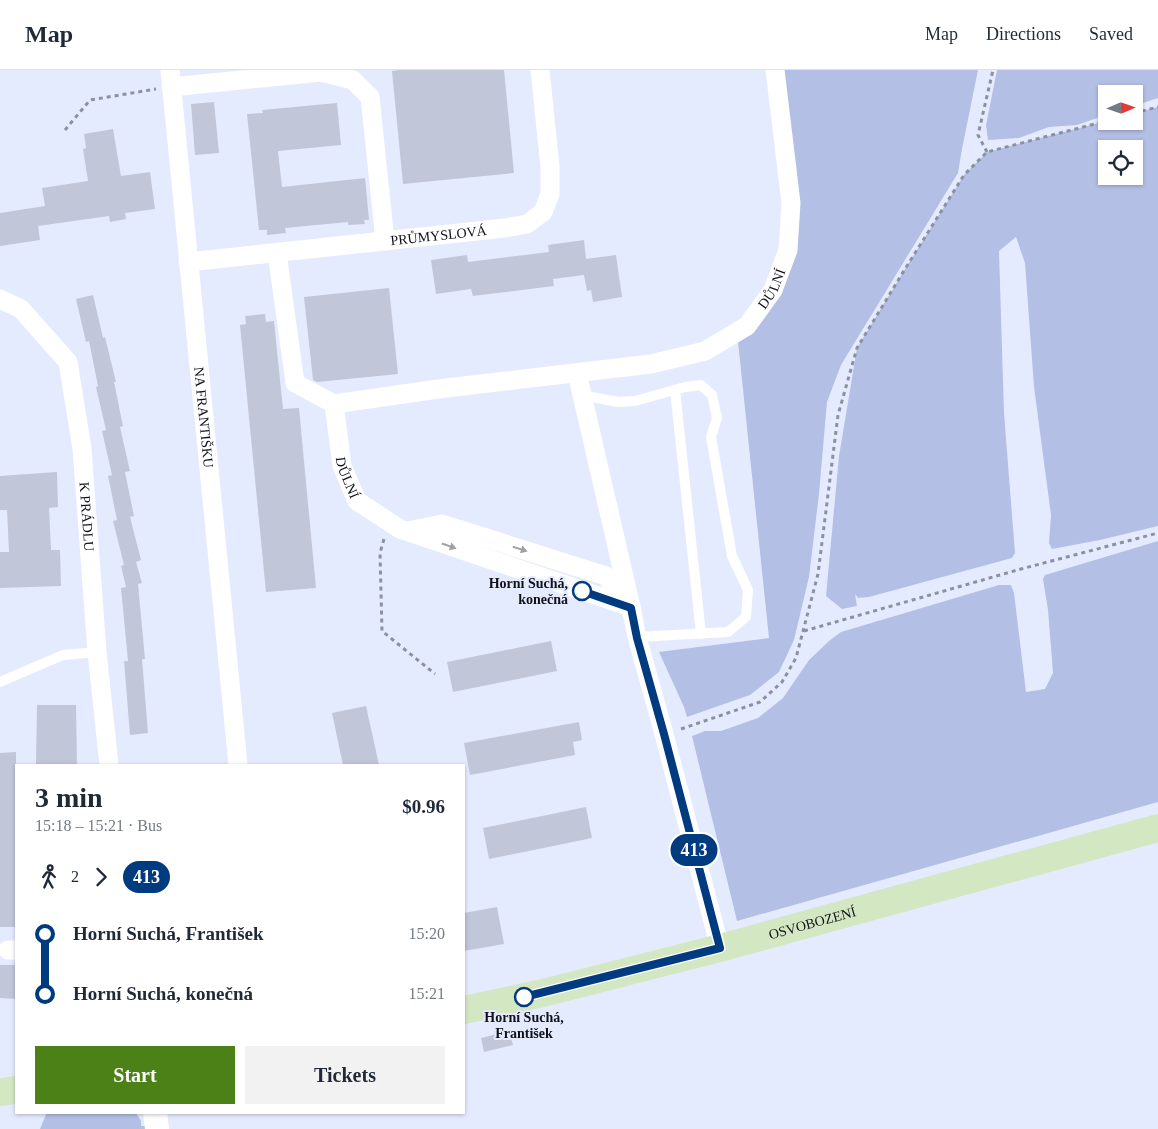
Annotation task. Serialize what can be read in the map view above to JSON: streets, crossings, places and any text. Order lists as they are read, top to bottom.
{
  "streets": {
    "main road": ["OSVOBOZENÍ"],
    "street": [
      "PRŮMYSLOVÁ",
      "DŮLNÍ",
      "NA FRANTIŠKU",
      "K PRÁDLU"
    ]
  },
  "crossings": [
    ["PRŮMYSLOVÁ", "NA FRANTIŠKU"]
  ],
  "places": ["Horní Suchá, konečná", "Horní Suchá, František"],
  "lines": ["bus line 413"],
  "north": "right",
  "page": {
    "header": "Map",
    "nav": ["Map", "Directions", "Saved"],
    "on_map": "413",
    "heading": ["3 min", "15:18 – 15:21 · Bus", "$0.96"],
    "legs": ["2", "413"],
    "list": [
      {
        "name": "Horní Suchá, František",
        "value": "15:20"
      },
      {
        "name": "Horní Suchá, konečná",
        "value": "15:21"
      }
    ],
    "buttons": ["Start", "Tickets"]
  }
}
